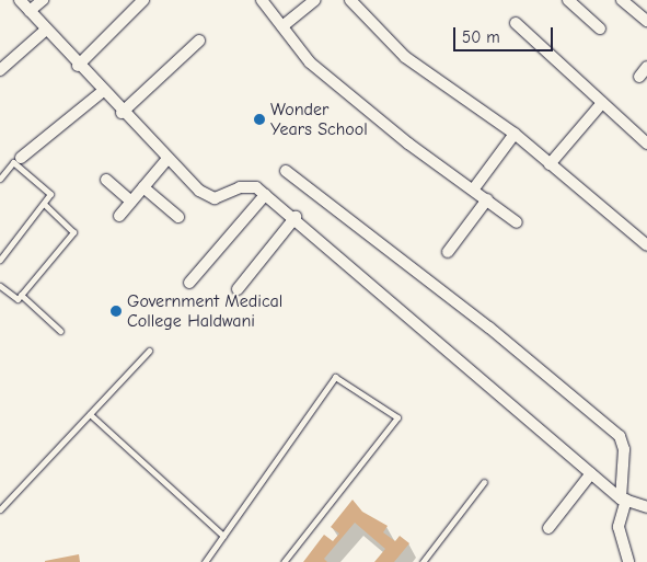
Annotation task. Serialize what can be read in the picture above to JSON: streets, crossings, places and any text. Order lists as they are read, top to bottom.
{
  "places": ["Wonder Years School", "Government Medical College Haldwani"],
  "scale_bar": "50 m"
}
